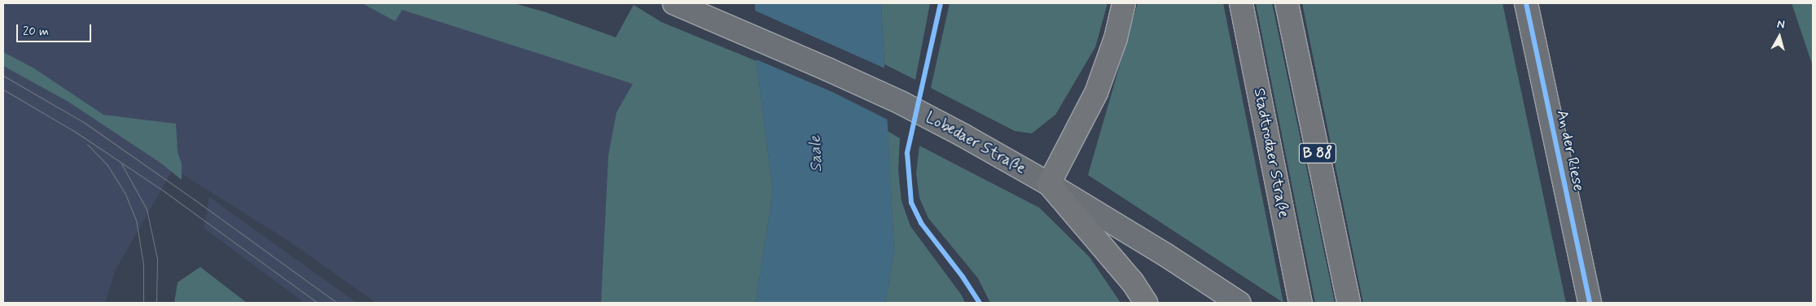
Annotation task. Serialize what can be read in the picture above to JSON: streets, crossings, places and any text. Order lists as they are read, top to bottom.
{
  "streets": {
    "main road": [
      "Lobedaer Straße",
      "An der Riese",
      "Stadtrodaer Straße",
      "B 88"
    ]
  },
  "water": ["Saale"],
  "scale_bar": "20 m",
  "north": "top"
}
